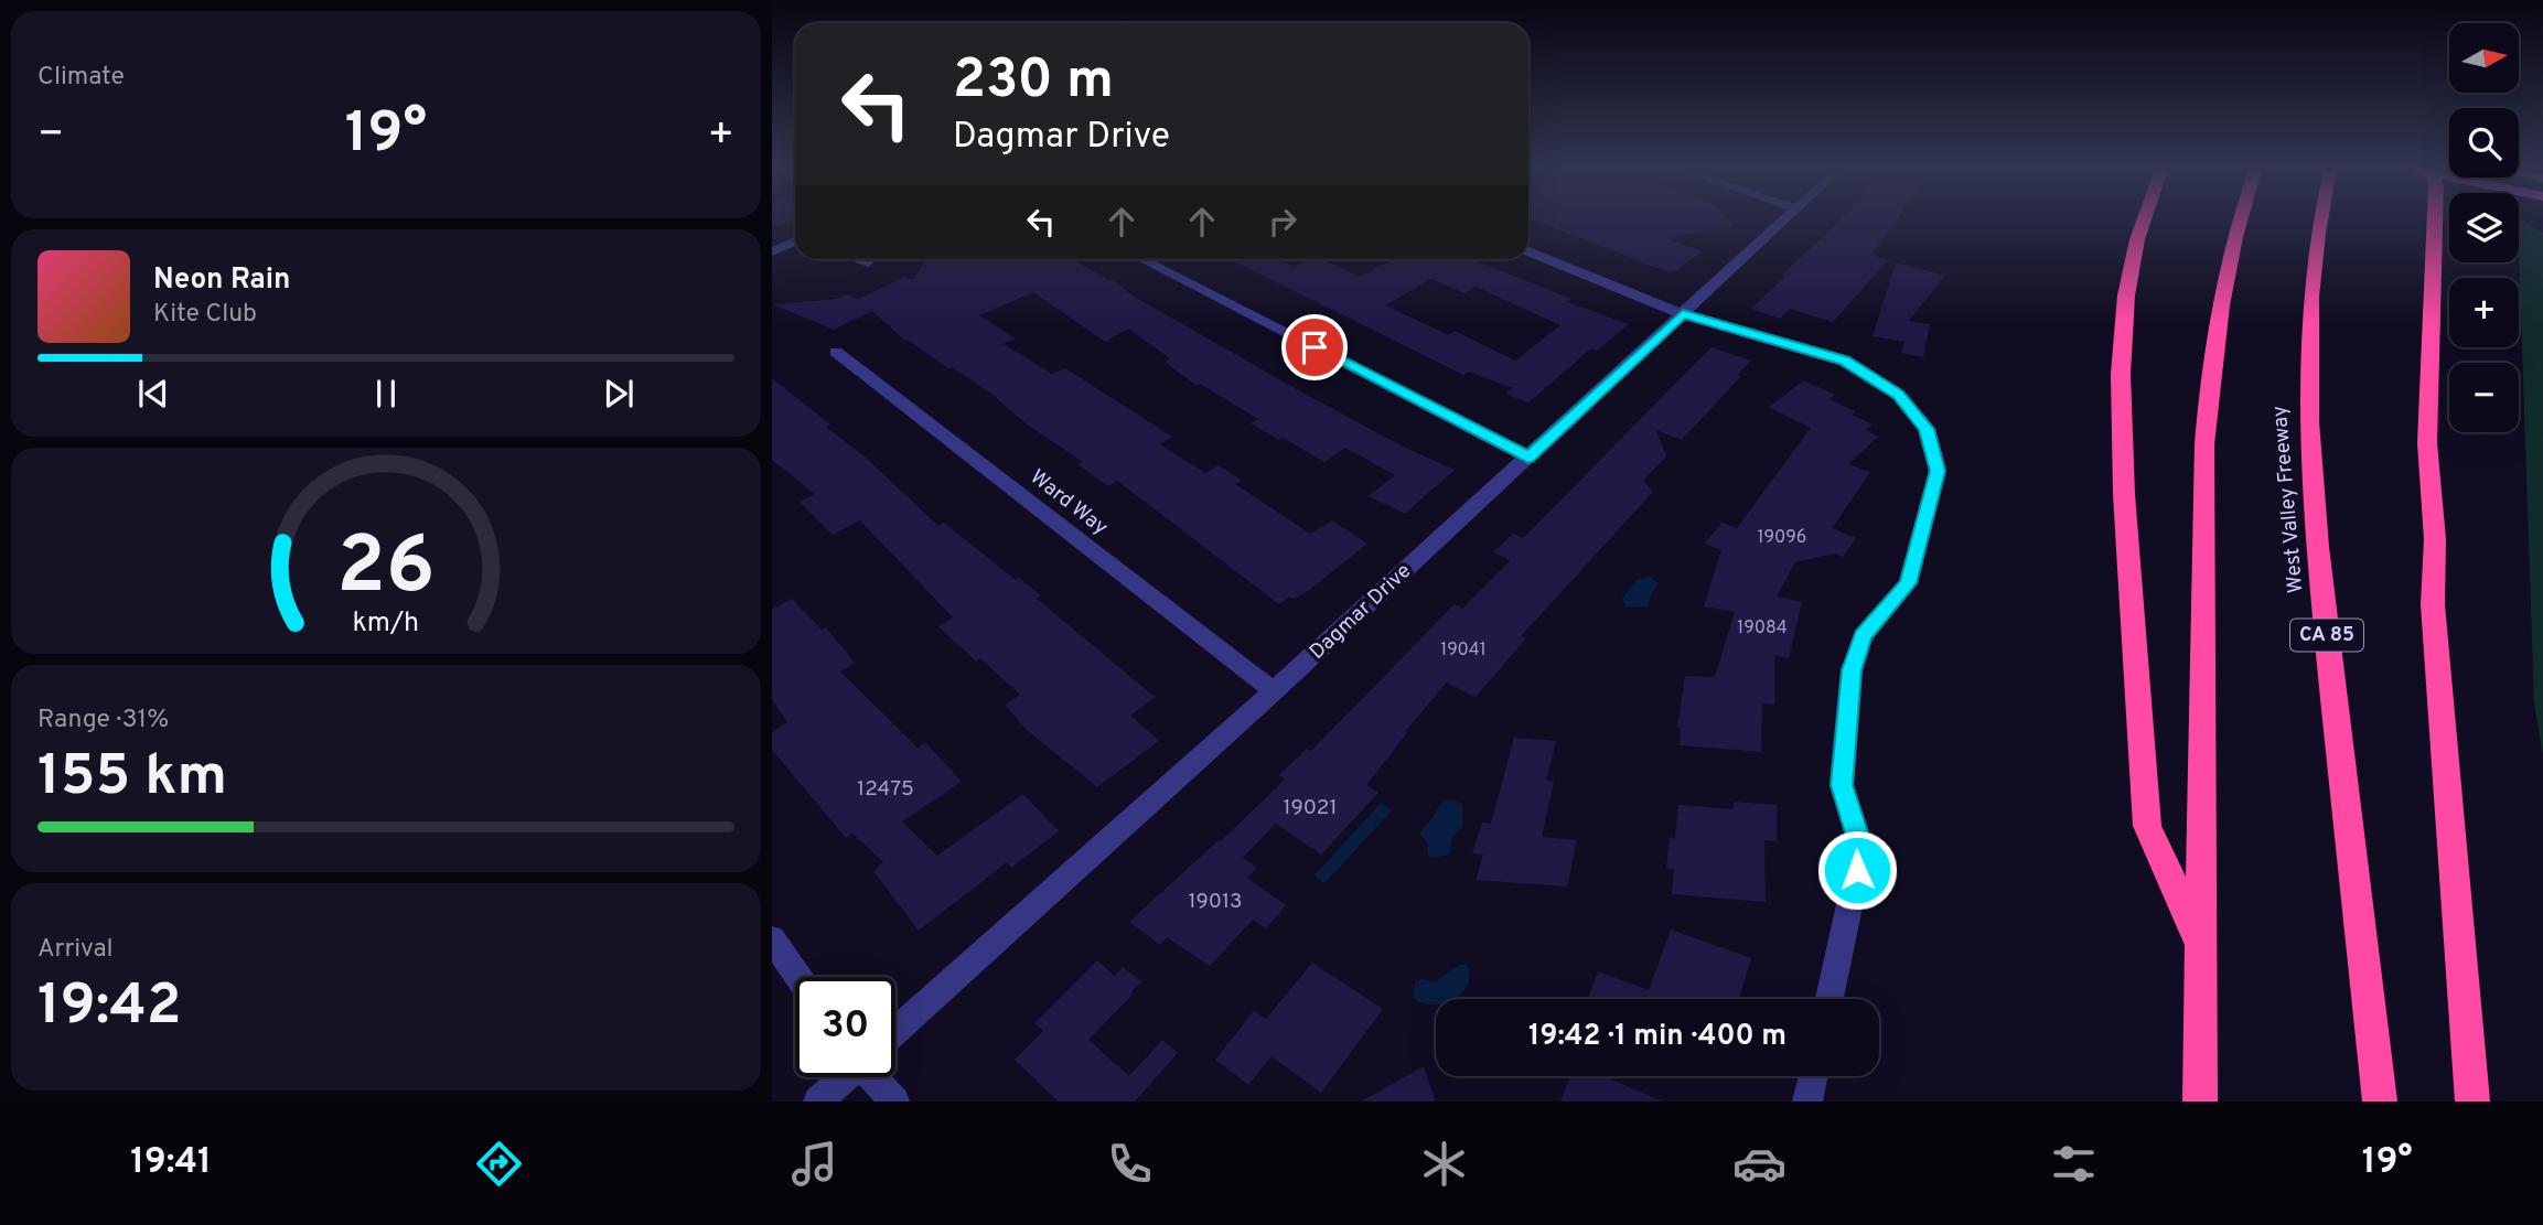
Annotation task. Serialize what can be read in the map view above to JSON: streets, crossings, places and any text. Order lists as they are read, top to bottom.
{
  "streets": {
    "highway": ["West Valley Freeway", "CA 85"],
    "street": ["Ward Way", "Dagmar Drive"]
  },
  "crossings": [
    ["Ward Way", "Dagmar Drive"]
  ],
  "house_numbers": [
    "19096",
    "19084",
    "19041",
    "12475",
    "19021",
    "19013"
  ],
  "north": "right",
  "page": {
    "tile": [
      "Climate",
      ["Range · 31%", "155 km"],
      ["Arrival", "19:42"]
    ],
    "map_buttons": ["+", "−"],
    "turn": ["230 m", "Dagmar Drive"],
    "heat": ["−", "19°", "+"],
    "song": ["Neon Rain", "Kite Club"],
    "limit": "30",
    "trip": "19:42 · 1 min · 400 m",
    "tabs": ["19:41", "19°"],
    "gauge": ["26", "km/h"]
  }
}
